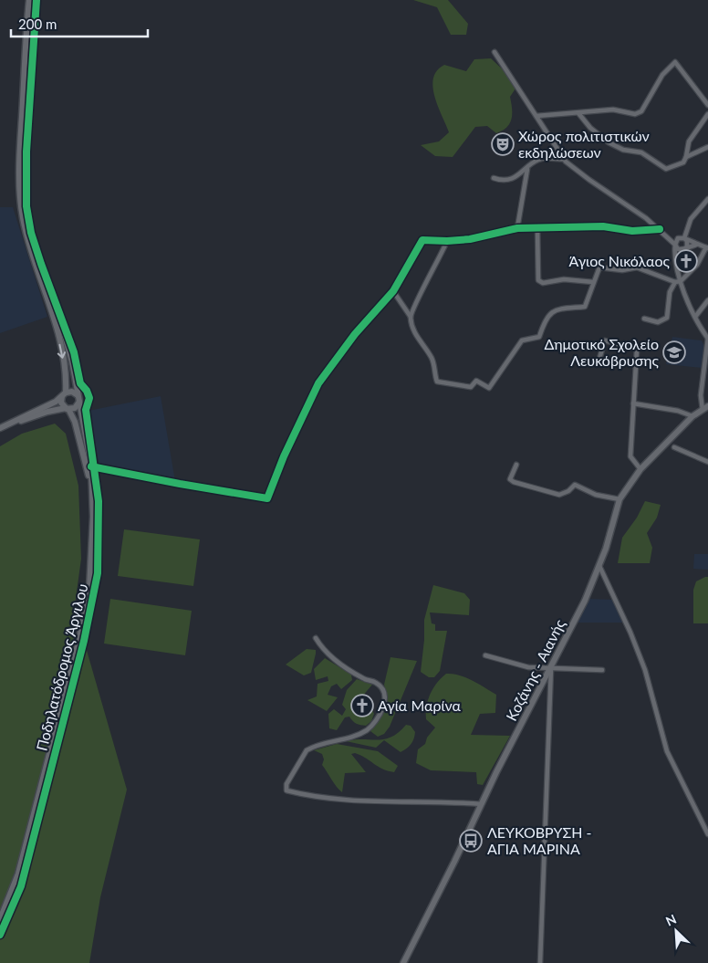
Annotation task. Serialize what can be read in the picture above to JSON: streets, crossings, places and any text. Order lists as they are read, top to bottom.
{
  "streets": {
    "street": ["Κοζάνης - Αιανής"],
    "cycle path": ["Ποδηλατόδρομος Άργιλου"]
  },
  "places": {
    "theatre": ["Χώρος πολιτιστικών εκδηλώσεων"],
    "church": ["Άγιος Νικόλαος", "Αγία Μαρίνα"],
    "school or university": ["Δημοτικό Σχολείο Λευκόβρυσης"],
    "bus stop": ["ΛΕΥΚΟΒΡΥΣΗ - ΑΓΙΑ ΜΑΡΙΝΑ"]
  },
  "scale_bar": "200 m",
  "north": "top left"
}
